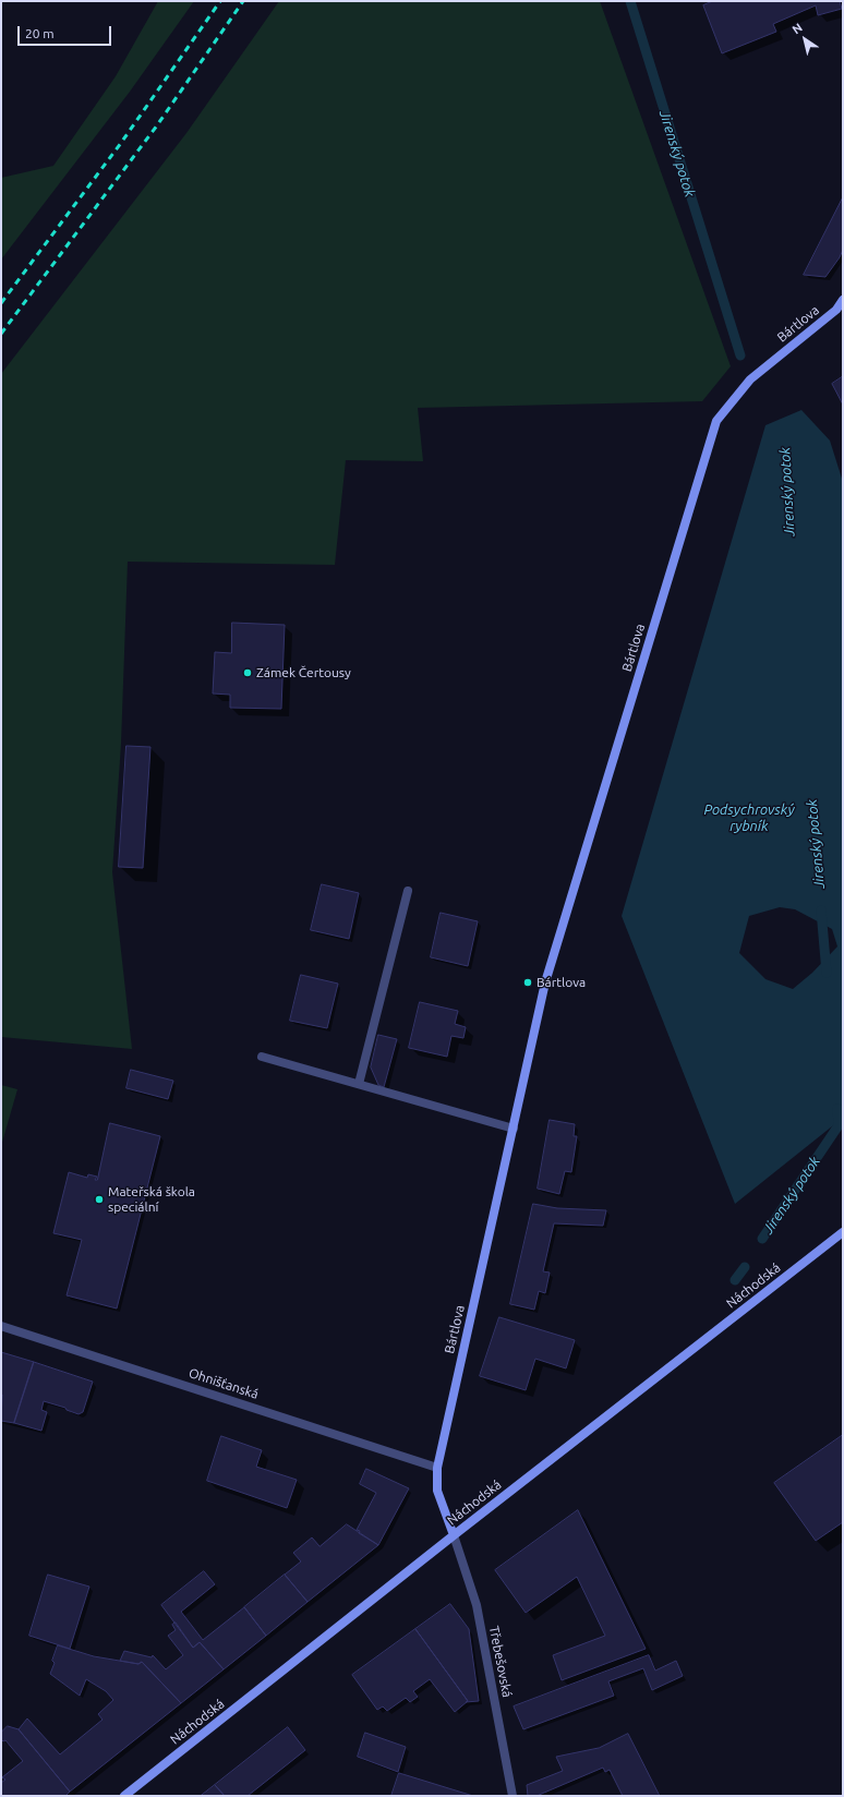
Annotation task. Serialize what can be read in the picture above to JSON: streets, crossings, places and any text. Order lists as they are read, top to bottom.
{
  "streets": {
    "street": [
      "Bártlova",
      "Náchodská",
      "Ohnišťanská",
      "Třebešovská"
    ]
  },
  "crossings": [
    ["Bártlova", "Náchodská"],
    ["Bártlova", "Ohnišťanská"],
    ["Bártlova", "Třebešovská"],
    ["Náchodská", "Třebešovská"]
  ],
  "water": ["Jirenský potok", "Podsychrovský rybník"],
  "places": ["Zámek Čertousy", "Bártlova", "Mateřská škola speciální"],
  "scale_bar": "20 m",
  "north": "top left"
}
